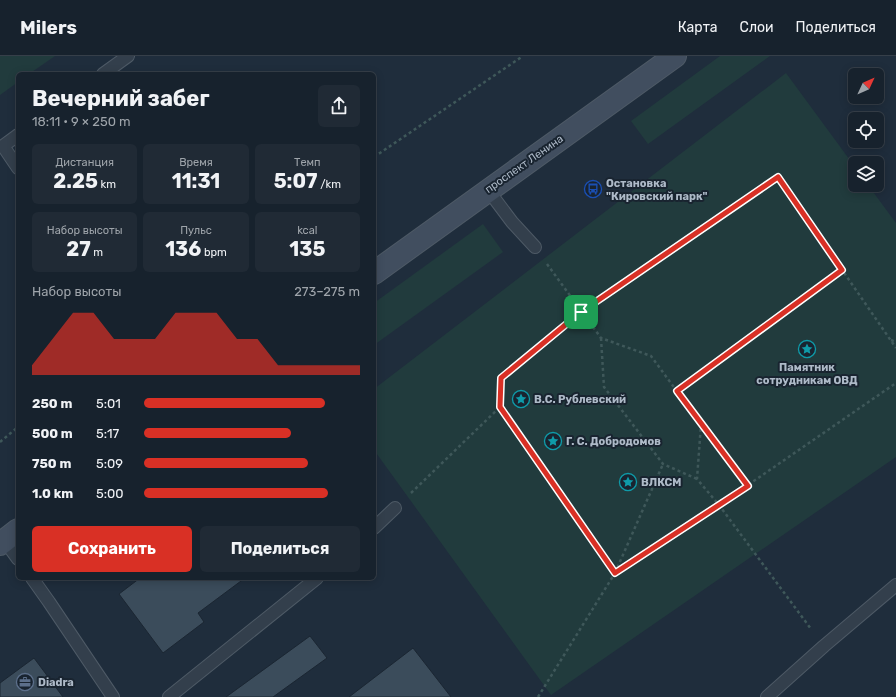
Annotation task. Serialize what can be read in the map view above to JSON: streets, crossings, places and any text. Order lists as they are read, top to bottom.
{
  "streets": {
    "main road": ["проспект Ленина"]
  },
  "places": {
    "bus stop": ["Остановка \"Кировский парк\""],
    "place": [
      "Памятник сотрудникам ОВД",
      "В.С. Рублевский",
      "Г. С. Добродомов",
      "ВЛКСМ"
    ],
    "office": ["Diadra"]
  },
  "north": "top right",
  "page": {
    "header": "Milers",
    "nav": ["Карта", "Слои", "Поделиться"],
    "heading": ["Вечерний забег", "18:11 · 9 × 250 m"],
    "stats": [
      ["Дистанция", "2.25 km"],
      ["Время", "11:31"],
      ["Темп", "5:07 /km"],
      ["Набор высоты", "27 m"],
      ["Пульс", "136 bpm"],
      ["kcal", "135"]
    ],
    "chart": ["Набор высоты", "273–275 m"],
    "list": [
      {
        "name": "250 m",
        "note": "5:01"
      },
      {
        "name": "500 m",
        "note": "5:17"
      },
      {
        "name": "750 m",
        "note": "5:09"
      },
      {
        "name": "1.0 km",
        "note": "5:00"
      }
    ],
    "buttons": ["Сохранить", "Поделиться"]
  }
}
